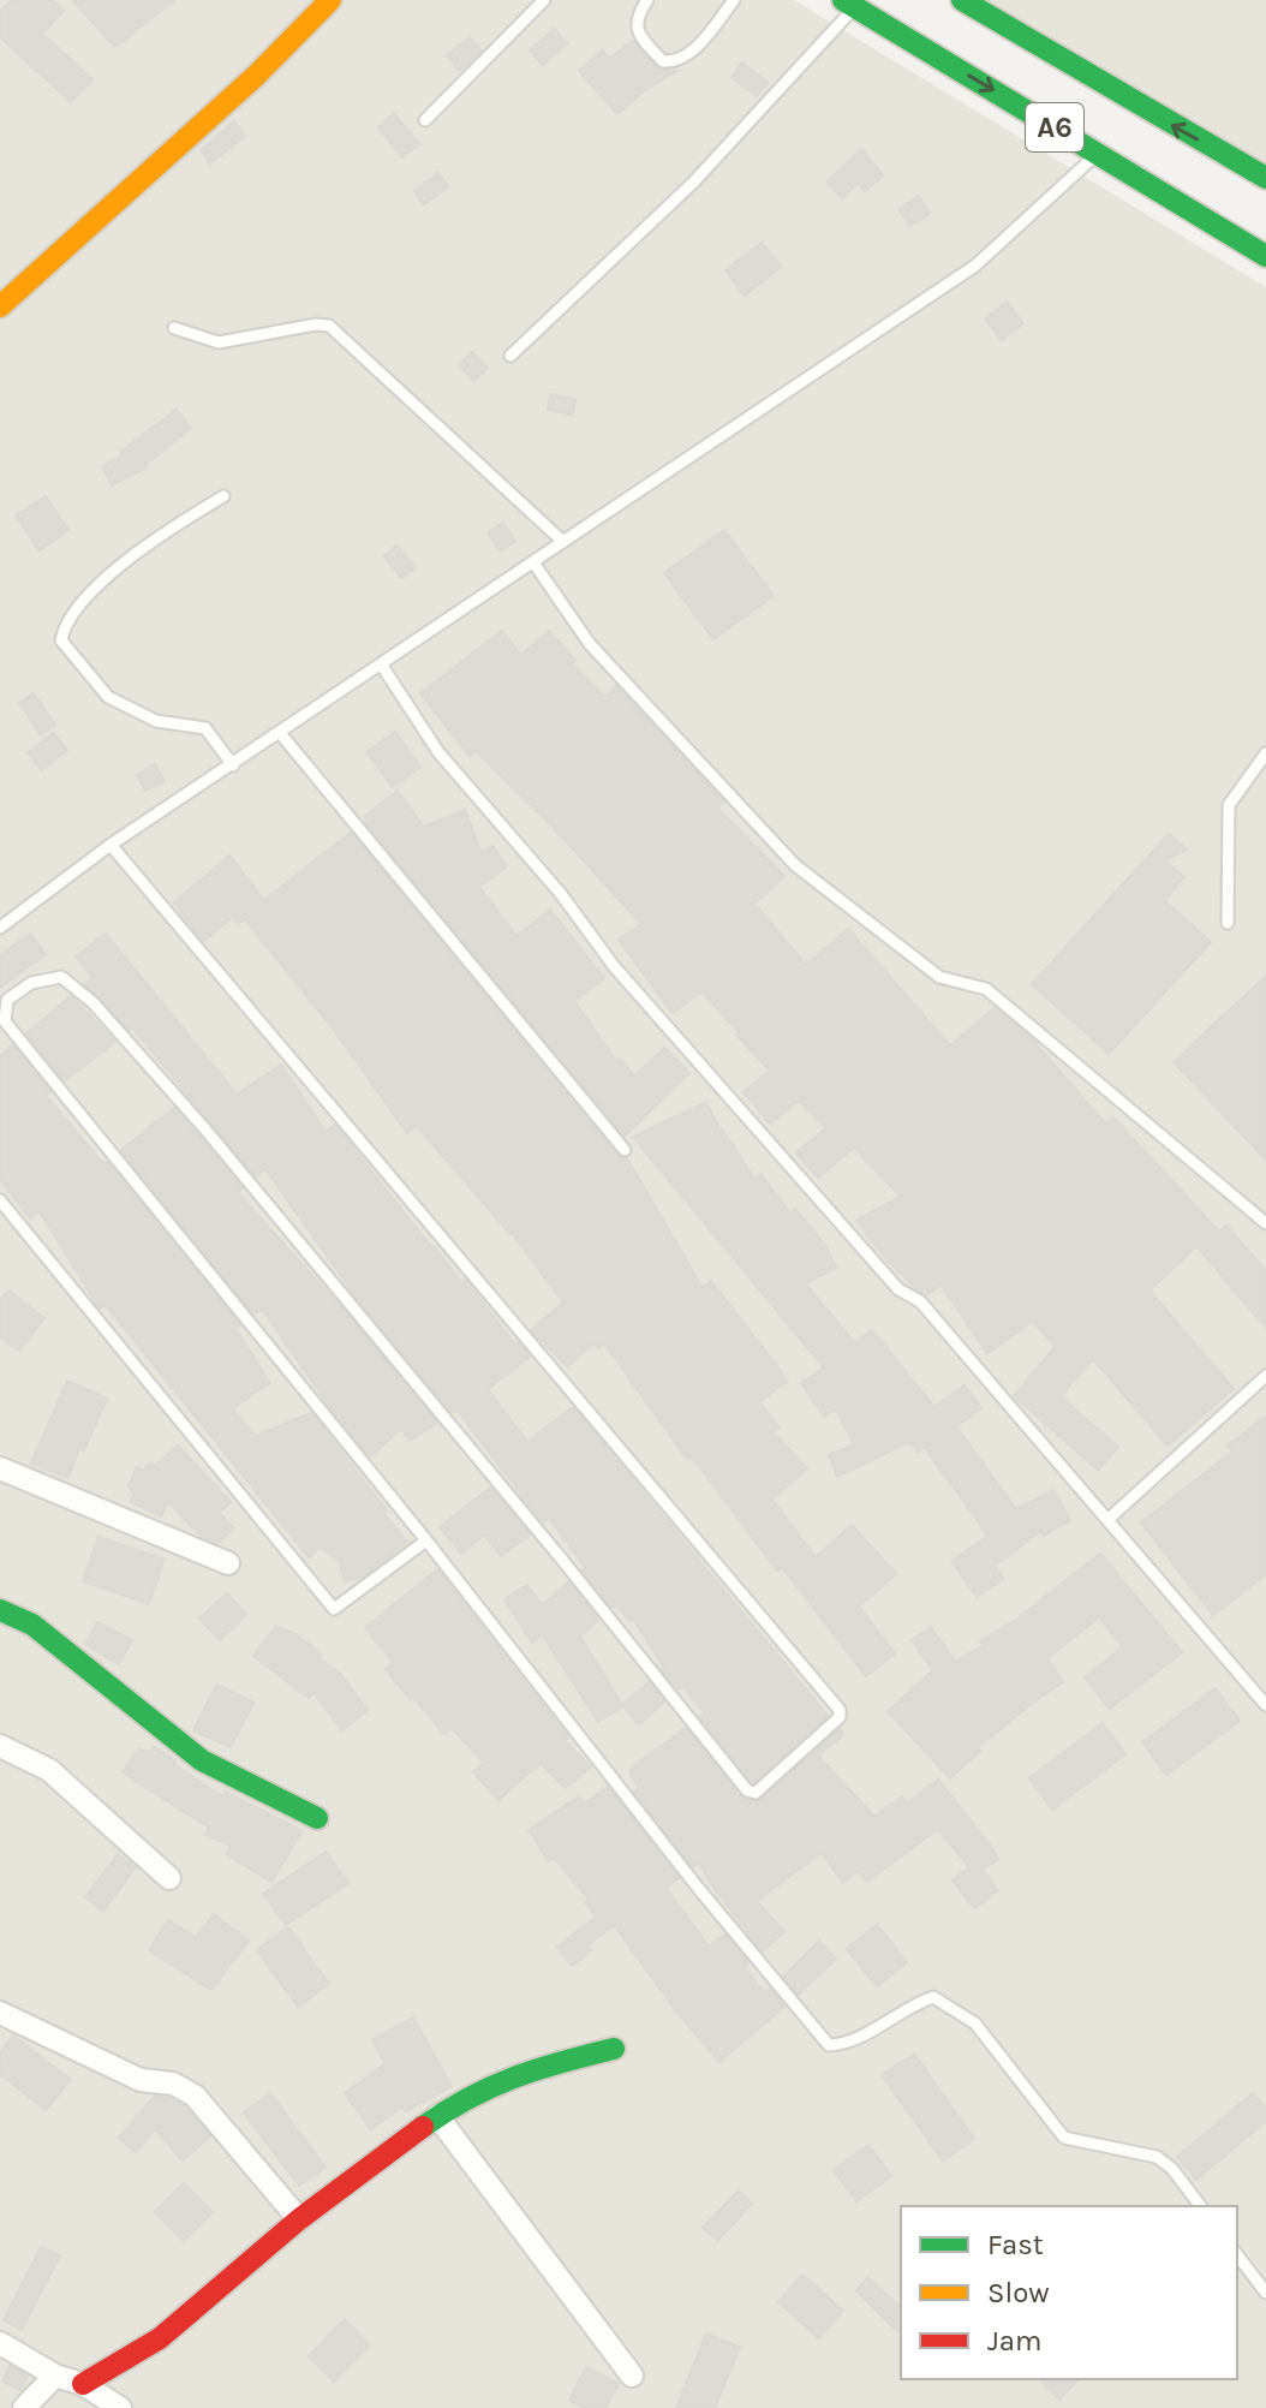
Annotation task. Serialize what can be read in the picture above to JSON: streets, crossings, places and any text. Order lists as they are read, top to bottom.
{
  "streets": {
    "main road": ["A6"]
  },
  "legend": ["Fast", "Slow", "Jam"]
}
